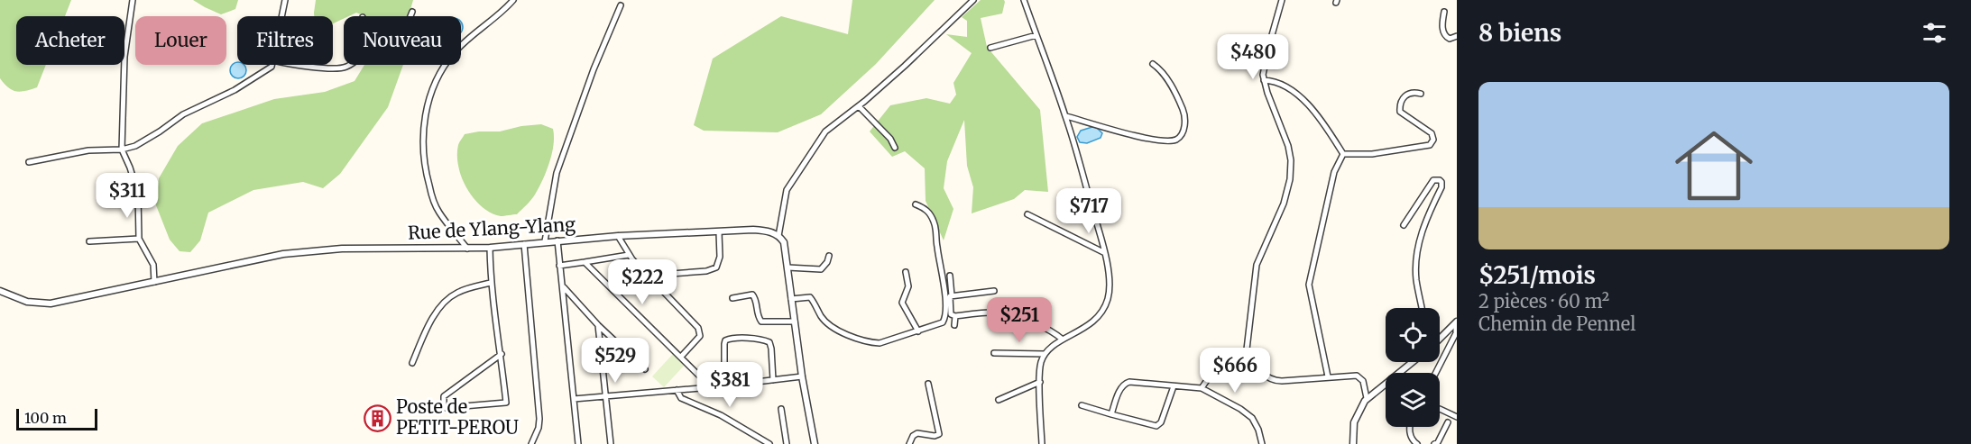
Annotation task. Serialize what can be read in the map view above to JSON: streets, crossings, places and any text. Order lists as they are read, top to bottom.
{
  "streets": {
    "street": ["Rue de Ylang-Ylang"]
  },
  "places": {
    "building": ["Poste de PETIT-PEROU"]
  },
  "scale_bar": "100 m",
  "page": {
    "heading": "8 biens",
    "chip": [
      "Acheter",
      "Louer",
      "Filtres",
      "Nouveau"
    ],
    "price": [
      "$480",
      "$311",
      "$717",
      "$222",
      "$251",
      "$529",
      "$666",
      "$381"
    ],
    "list": [
      {
        "name": "$251/mois",
        "note": "2 pièces · 60 m² · Chemin de Pennel"
      }
    ],
    "scale": "100 m"
  }
}
